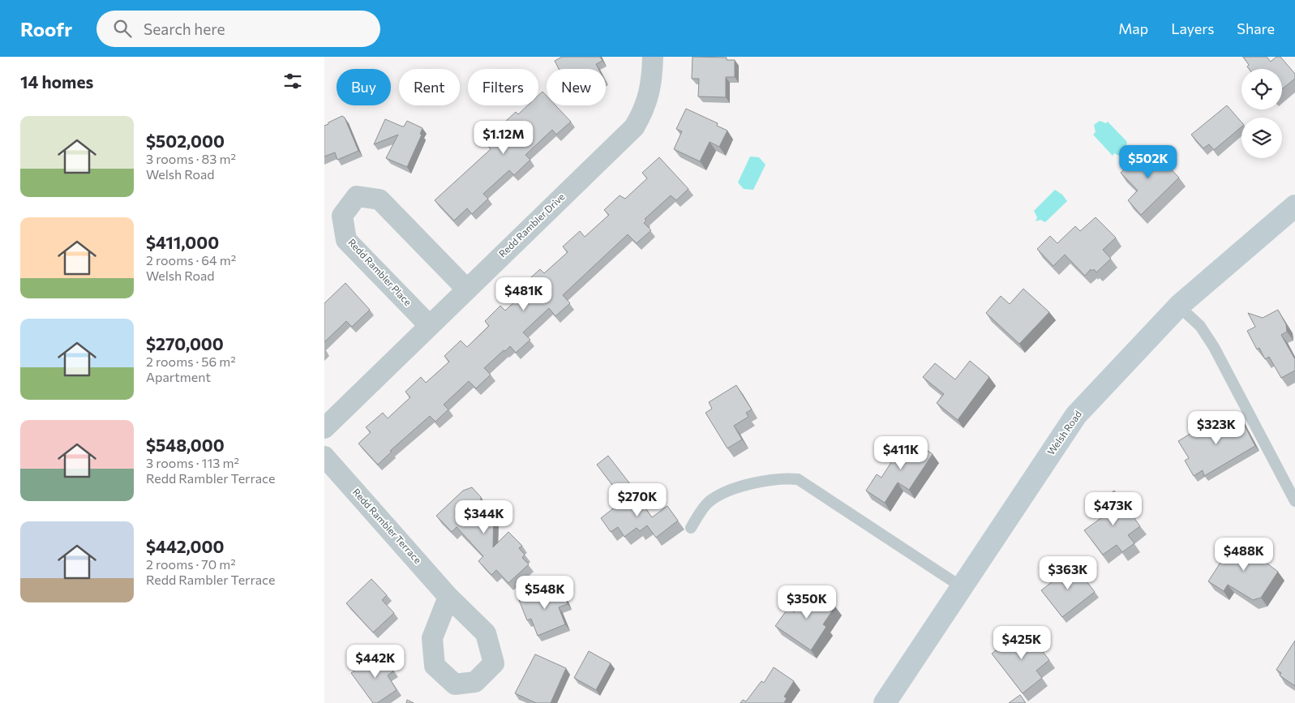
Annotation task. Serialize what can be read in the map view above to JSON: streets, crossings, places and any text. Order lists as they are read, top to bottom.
{
  "streets": {
    "main road": ["Welsh Road"],
    "street": ["Redd Rambler Drive", "Redd Rambler Place", "Redd Rambler Terrace"]
  },
  "crossings": [
    ["Redd Rambler Drive", "Redd Rambler Place"]
  ],
  "page": {
    "header": "Roofr",
    "search": "Search here",
    "nav": ["Map", "Layers", "Share"],
    "heading": "14 homes",
    "chip": [
      "Buy",
      "Rent",
      "Filters",
      "New"
    ],
    "list": [
      {
        "name": "$502,000",
        "note": "3 rooms · 83 m² · Welsh Road"
      },
      {
        "name": "$411,000",
        "note": "2 rooms · 64 m² · Welsh Road"
      },
      {
        "name": "$270,000",
        "note": "2 rooms · 56 m² · Apartment"
      },
      {
        "name": "$548,000",
        "note": "3 rooms · 113 m² · Redd Rambler Terrace"
      },
      {
        "name": "$442,000",
        "note": "2 rooms · 70 m² · Redd Rambler Terrace"
      }
    ],
    "price": [
      "$1.12M",
      "$502K",
      "$481K",
      "$323K",
      "$411K",
      "$270K",
      "$473K",
      "$344K",
      "$488K",
      "$363K",
      "$548K",
      "$350K",
      "$425K",
      "$442K"
    ]
  }
}
